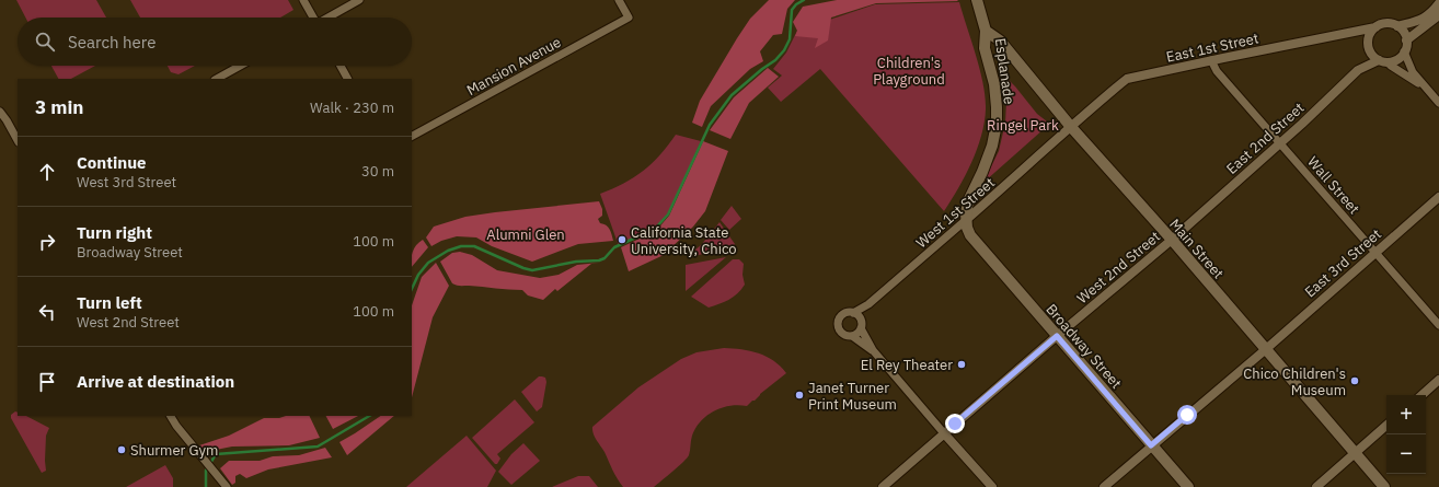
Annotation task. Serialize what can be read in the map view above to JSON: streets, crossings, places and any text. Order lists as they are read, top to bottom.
{
  "streets": {
    "main road": ["Esplanade", "Main Street", "Broadway Street"],
    "street": [
      "East 1st Street",
      "Mansion Avenue",
      "East 2nd Street",
      "Wall Street",
      "West 1st Street",
      "East 3rd Street",
      "West 2nd Street"
    ]
  },
  "crossings": [
    ["East 1st Street", "East 2nd Street"],
    ["East 1st Street", "Wall Street"],
    ["East 1st Street", "West 1st Street"],
    ["East 1st Street", "Main Street"],
    ["Esplanade", "West 1st Street"],
    ["Esplanade", "Main Street"],
    ["Esplanade", "Broadway Street"],
    ["East 2nd Street", "Wall Street"],
    ["East 2nd Street", "Main Street"],
    ["East 2nd Street", "West 2nd Street"],
    ["Wall Street", "East 3rd Street"],
    ["West 1st Street", "Main Street"],
    ["West 1st Street", "Broadway Street"],
    ["Main Street", "East 3rd Street"],
    ["Main Street", "West 2nd Street"],
    ["East 3rd Street", "Broadway Street"],
    ["West 2nd Street", "Broadway Street"]
  ],
  "parks": ["Children's Playground", "Ringel Park", "Alumni Glen"],
  "places": [
    "California State University, Chico",
    "El Rey Theater",
    "Chico Children's Museum",
    "Janet Turner Print Museum",
    "Shurmer Gym"
  ],
  "page": {
    "search": "Search here",
    "heading": ["3 min", "Walk · 230 m"],
    "list": [
      ["Continue", "West 3rd Street", "30 m"],
      ["Turn right", "Broadway Street", "100 m"],
      ["Turn left", "West 2nd Street", "100 m"],
      "Arrive at destination"
    ],
    "map_buttons": ["+", "−"]
  }
}
